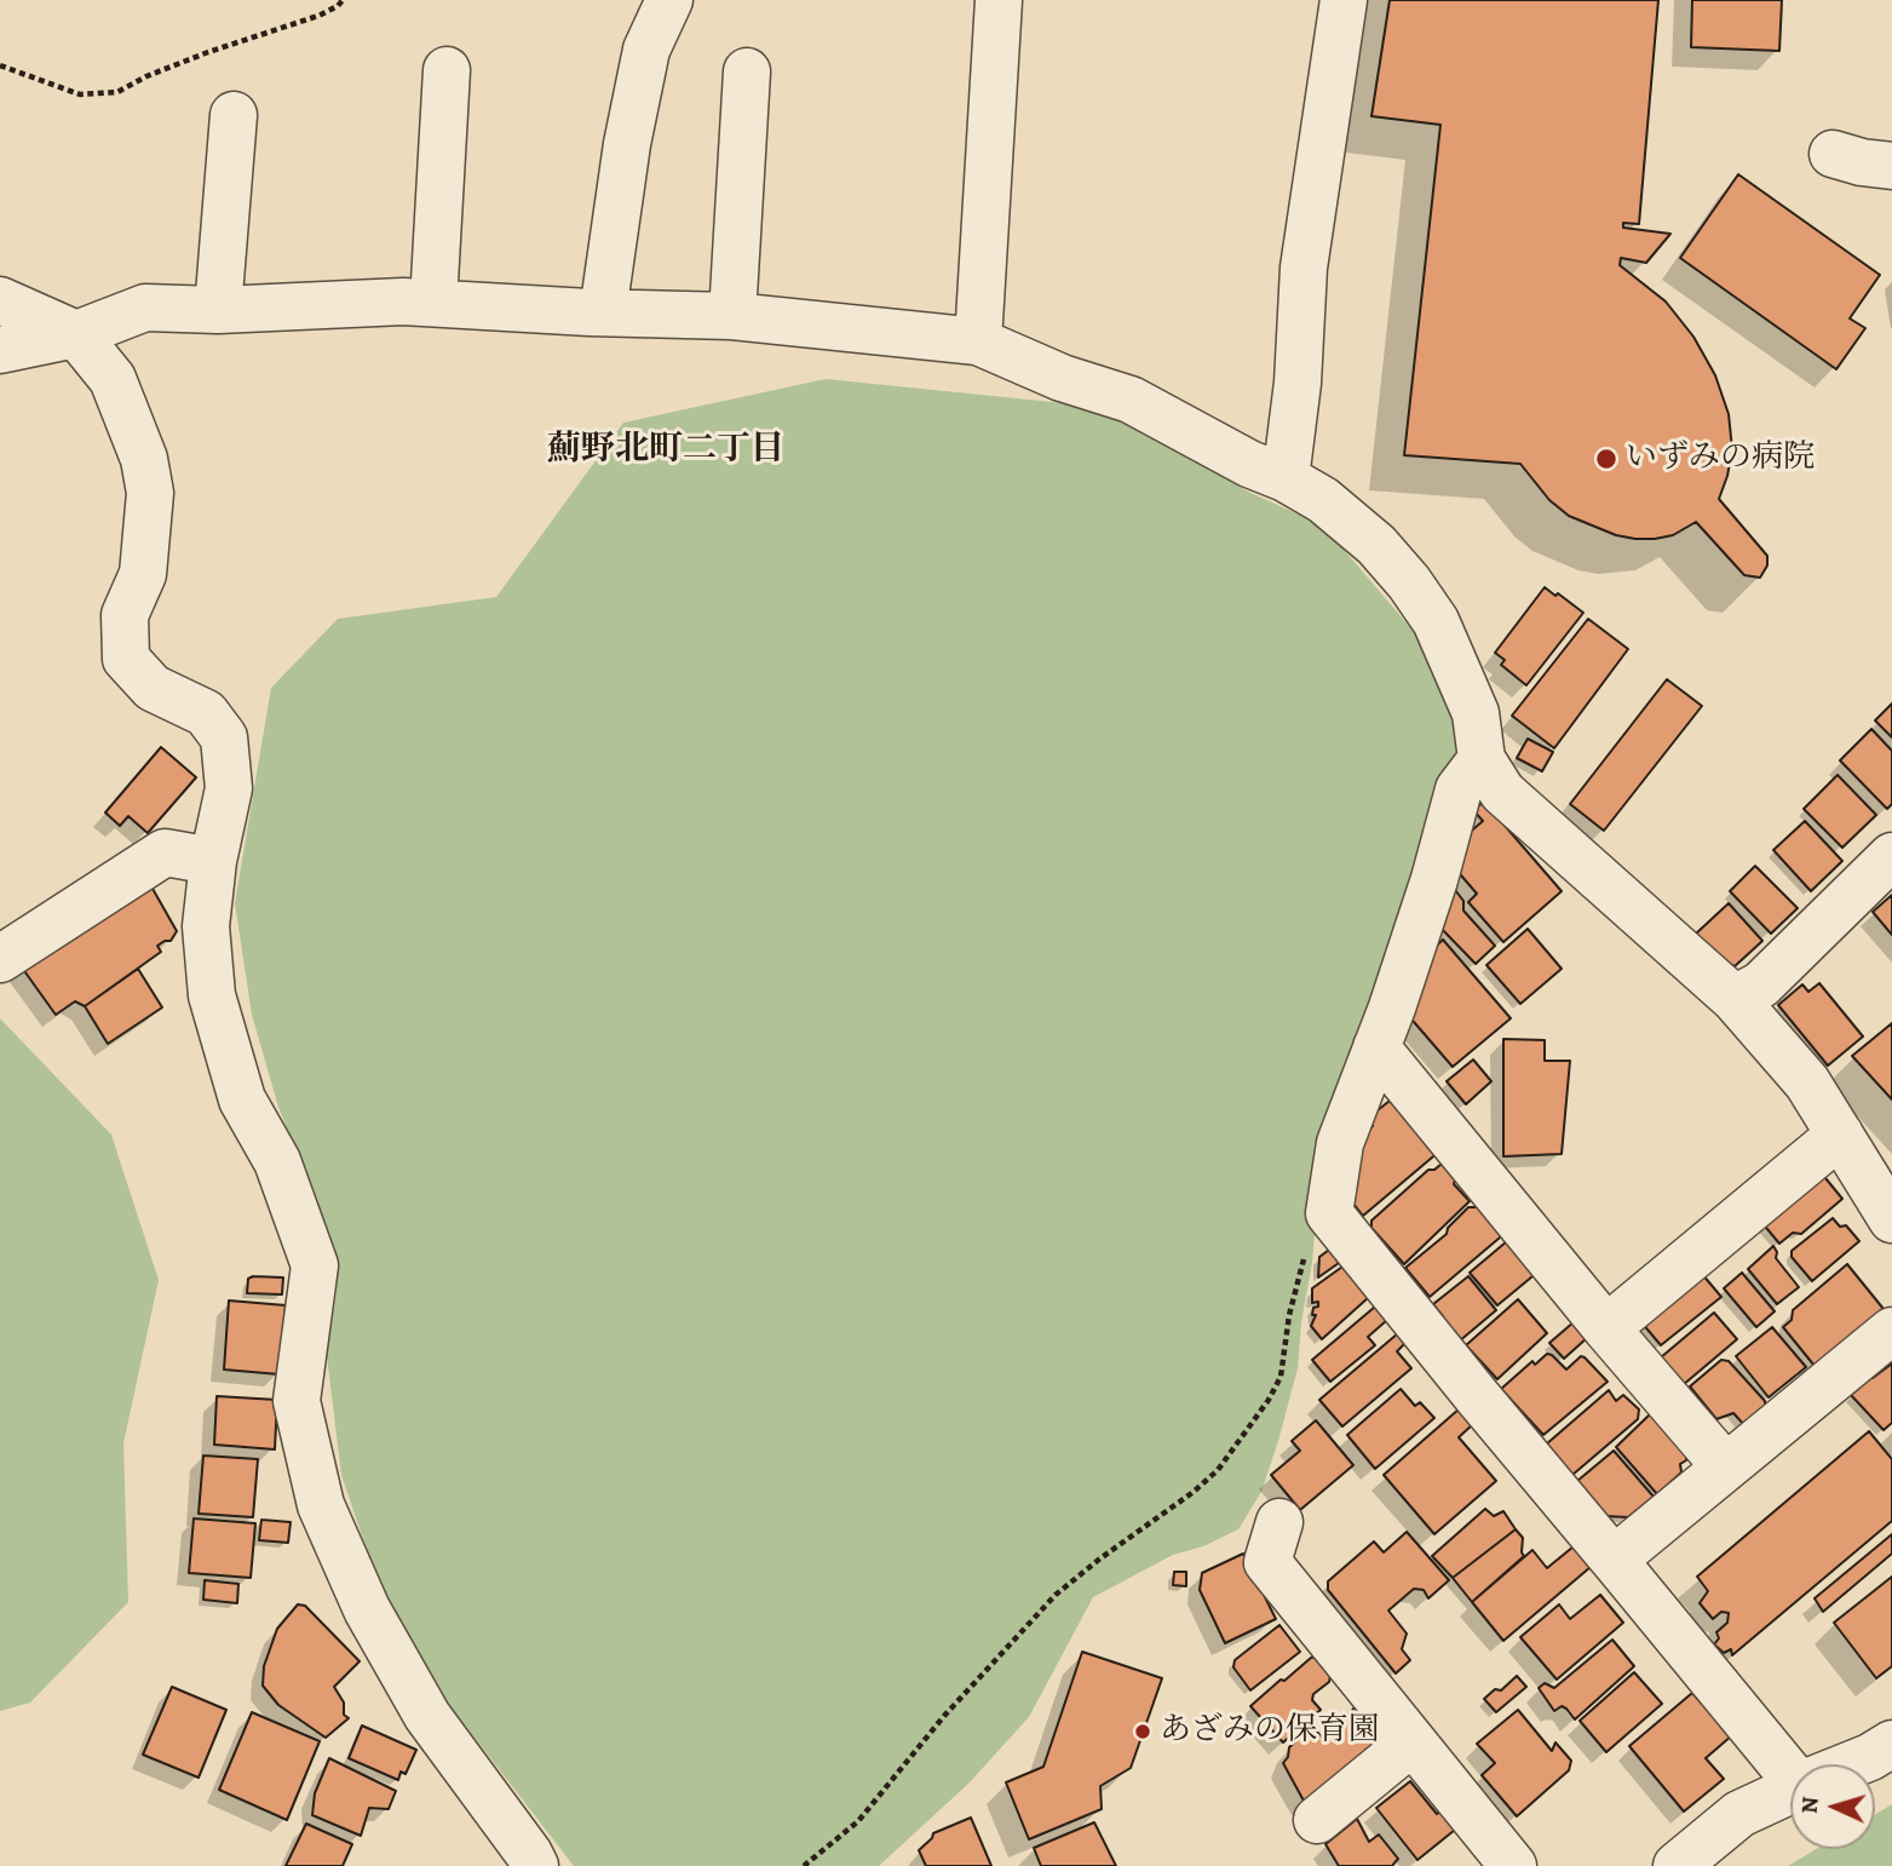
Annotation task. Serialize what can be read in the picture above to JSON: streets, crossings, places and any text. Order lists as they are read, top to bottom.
{
  "districts": ["薊野北町二丁目"],
  "places": ["いずみの病院", "あざみの保育園"],
  "north": "left"
}
